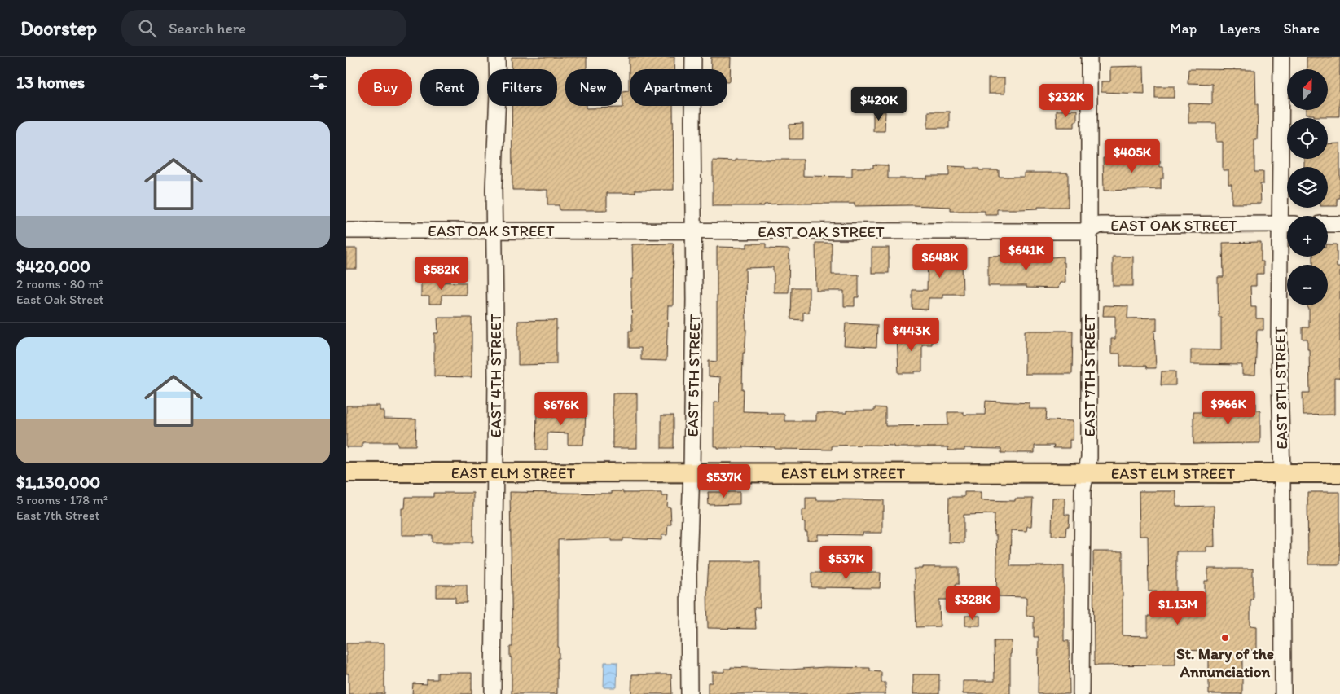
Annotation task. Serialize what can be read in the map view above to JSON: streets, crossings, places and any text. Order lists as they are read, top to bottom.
{
  "streets": {
    "main road": ["EAST ELM STREET"],
    "street": [
      "EAST OAK STREET",
      "EAST 4TH STREET",
      "EAST 5TH STREET",
      "EAST 7TH STREET",
      "EAST 8TH STREET"
    ]
  },
  "crossings": [
    ["EAST OAK STREET", "EAST 4TH STREET"],
    ["EAST OAK STREET", "EAST 5TH STREET"],
    ["EAST OAK STREET", "EAST 7TH STREET"],
    ["EAST OAK STREET", "EAST 8TH STREET"],
    ["EAST 4TH STREET", "EAST ELM STREET"],
    ["EAST 5TH STREET", "EAST ELM STREET"],
    ["EAST 7TH STREET", "EAST ELM STREET"],
    ["EAST 8TH STREET", "EAST ELM STREET"]
  ],
  "places": ["St. Mary of the Annunciation"],
  "north": "top",
  "page": {
    "header": "Doorstep",
    "search": "Search here",
    "nav": ["Map", "Layers", "Share"],
    "heading": "13 homes",
    "map_buttons": ["+", "−"],
    "chip": [
      "Buy",
      "Rent",
      "Filters",
      "New",
      "Apartment"
    ],
    "price": [
      "$232K",
      "$420K",
      "$405K",
      "$641K",
      "$648K",
      "$582K",
      "$443K",
      "$966K",
      "$676K",
      "$537K",
      "$537K",
      "$328K",
      "$1.13M"
    ],
    "list": [
      {
        "name": "$420,000",
        "note": "2 rooms · 80 m² · East Oak Street"
      },
      {
        "name": "$1,130,000",
        "note": "5 rooms · 178 m² · East 7th Street"
      }
    ]
  }
}
